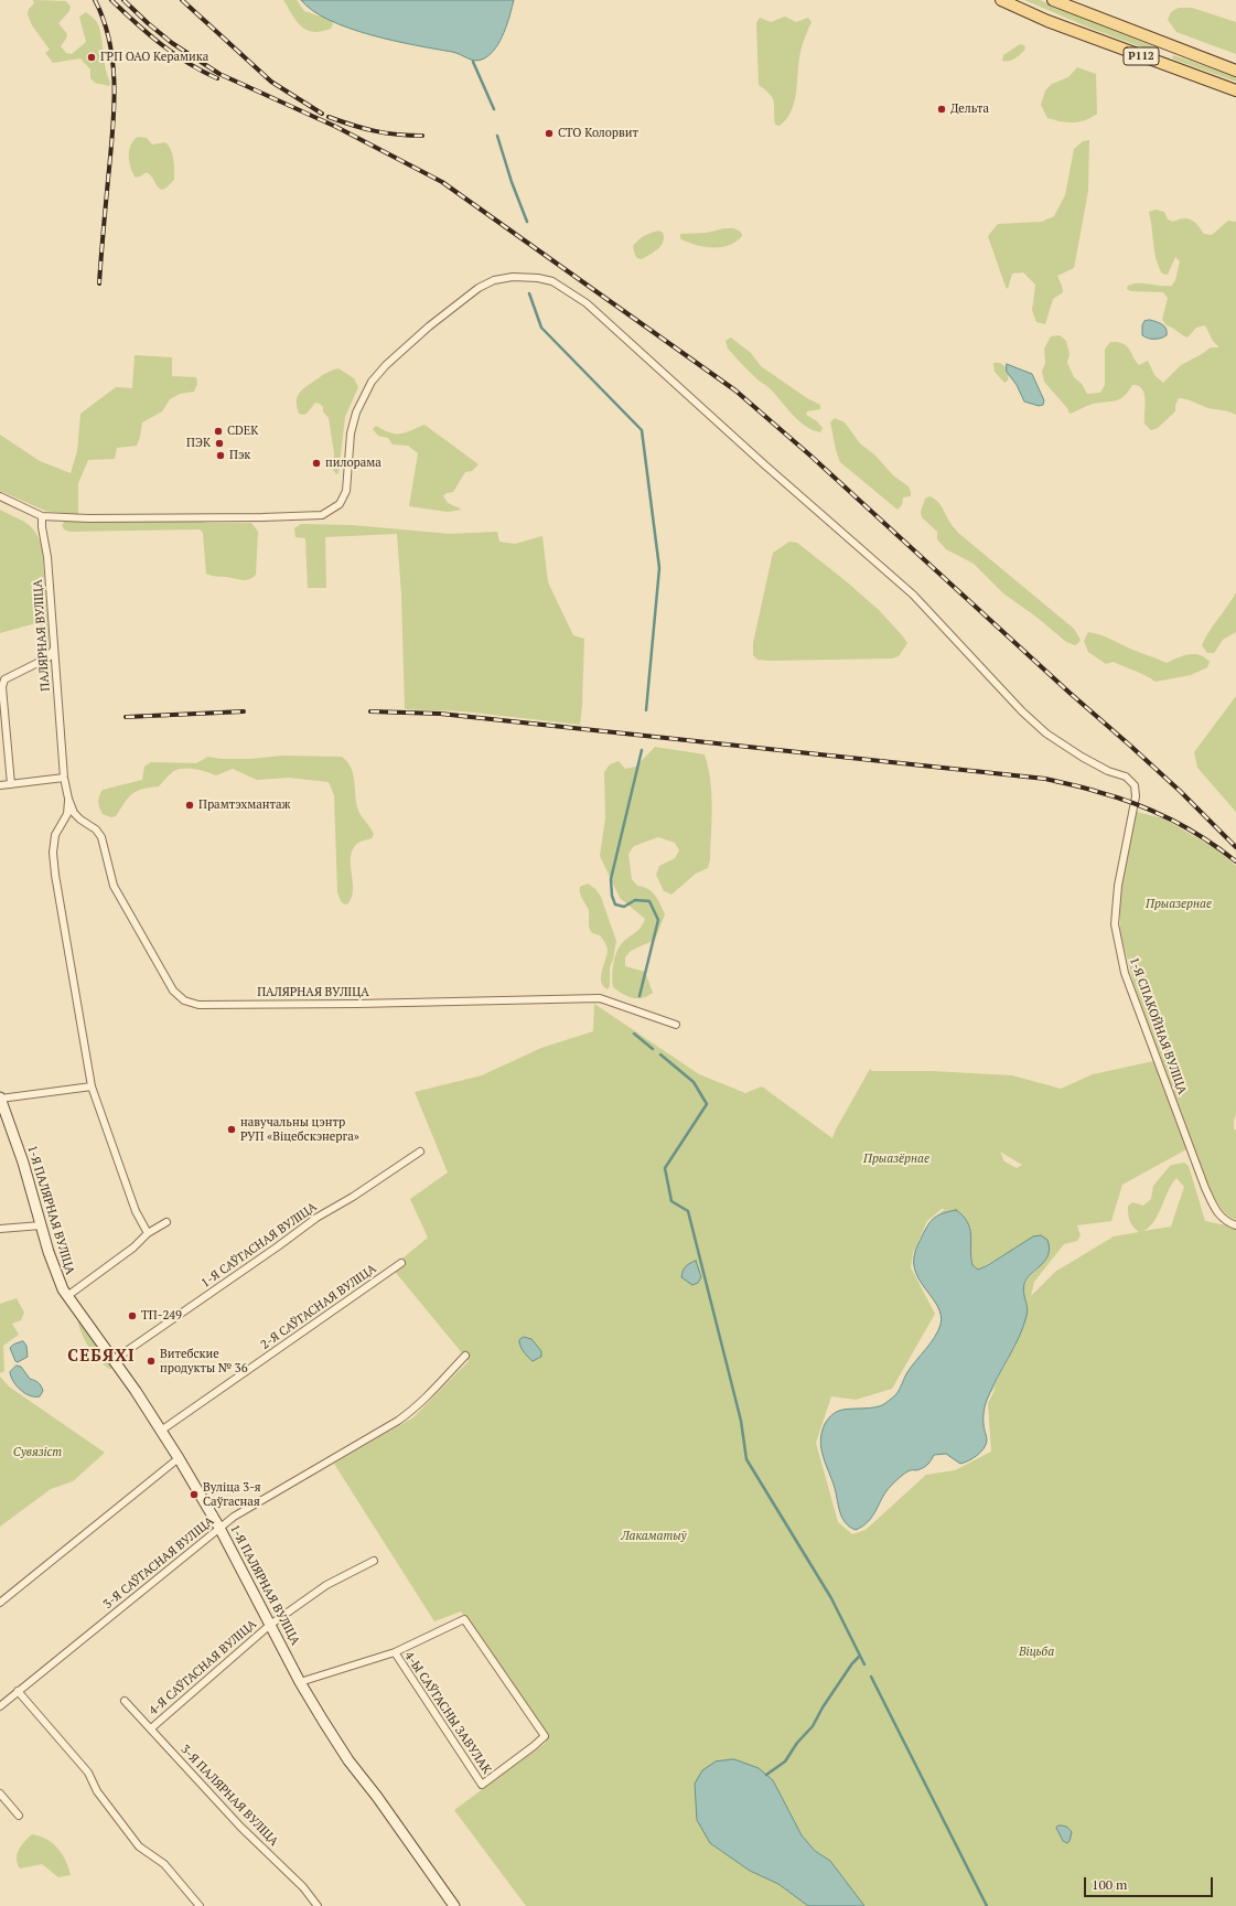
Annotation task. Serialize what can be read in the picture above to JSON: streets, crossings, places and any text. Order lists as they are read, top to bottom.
{
  "streets": {
    "main road": ["Р112"],
    "street": [
      "ПАЛЯРНАЯ ВУЛІЦА",
      "1-Я СПАКОЙНАЯ ВУЛІЦА",
      "1-Я ПАЛЯРНАЯ ВУЛІЦА",
      "1-Я САЎГАСНАЯ ВУЛІЦА",
      "2-Я САЎГАСНАЯ ВУЛІЦА",
      "3-Я САЎГАСНАЯ ВУЛІЦА",
      "4-Я САЎГАСНАЯ ВУЛІЦА",
      "4-Ы САЎГАСНЫ ЗАВУЛАК",
      "3-Я ПАЛЯРНАЯ ВУЛІЦА"
    ]
  },
  "crossings": [
    ["ПАЛЯРНАЯ ВУЛІЦА", "1-Я СПАКОЙНАЯ ВУЛІЦА"],
    ["1-Я ПАЛЯРНАЯ ВУЛІЦА", "1-Я САЎГАСНАЯ ВУЛІЦА"],
    ["1-Я ПАЛЯРНАЯ ВУЛІЦА", "2-Я САЎГАСНАЯ ВУЛІЦА"],
    ["1-Я ПАЛЯРНАЯ ВУЛІЦА", "3-Я САЎГАСНАЯ ВУЛІЦА"],
    ["1-Я ПАЛЯРНАЯ ВУЛІЦА", "4-Я САЎГАСНАЯ ВУЛІЦА"],
    ["1-Я ПАЛЯРНАЯ ВУЛІЦА", "4-Ы САЎГАСНЫ ЗАВУЛАК"],
    ["4-Я САЎГАСНАЯ ВУЛІЦА", "3-Я ПАЛЯРНАЯ ВУЛІЦА"]
  ],
  "districts": ["СЕБЯХІ"],
  "parks": [
    "Прыазернае",
    "Прыазёрнае",
    "Сувязіст",
    "Лакаматыў",
    "Віцьба"
  ],
  "places": [
    "ГРП ОАО Керамика",
    "Дельта",
    "СТО Колорвит",
    "CDEK",
    "ПЭК",
    "Пэк",
    "пилорама",
    "Прамтэхмантаж",
    "навучальны цэнтр РУП «Віцебскэнерга»",
    "ТП-249",
    "Витебские продукты № 36",
    "Вуліца 3-я Саўгасная"
  ],
  "scale_bar": "100 m"
}
